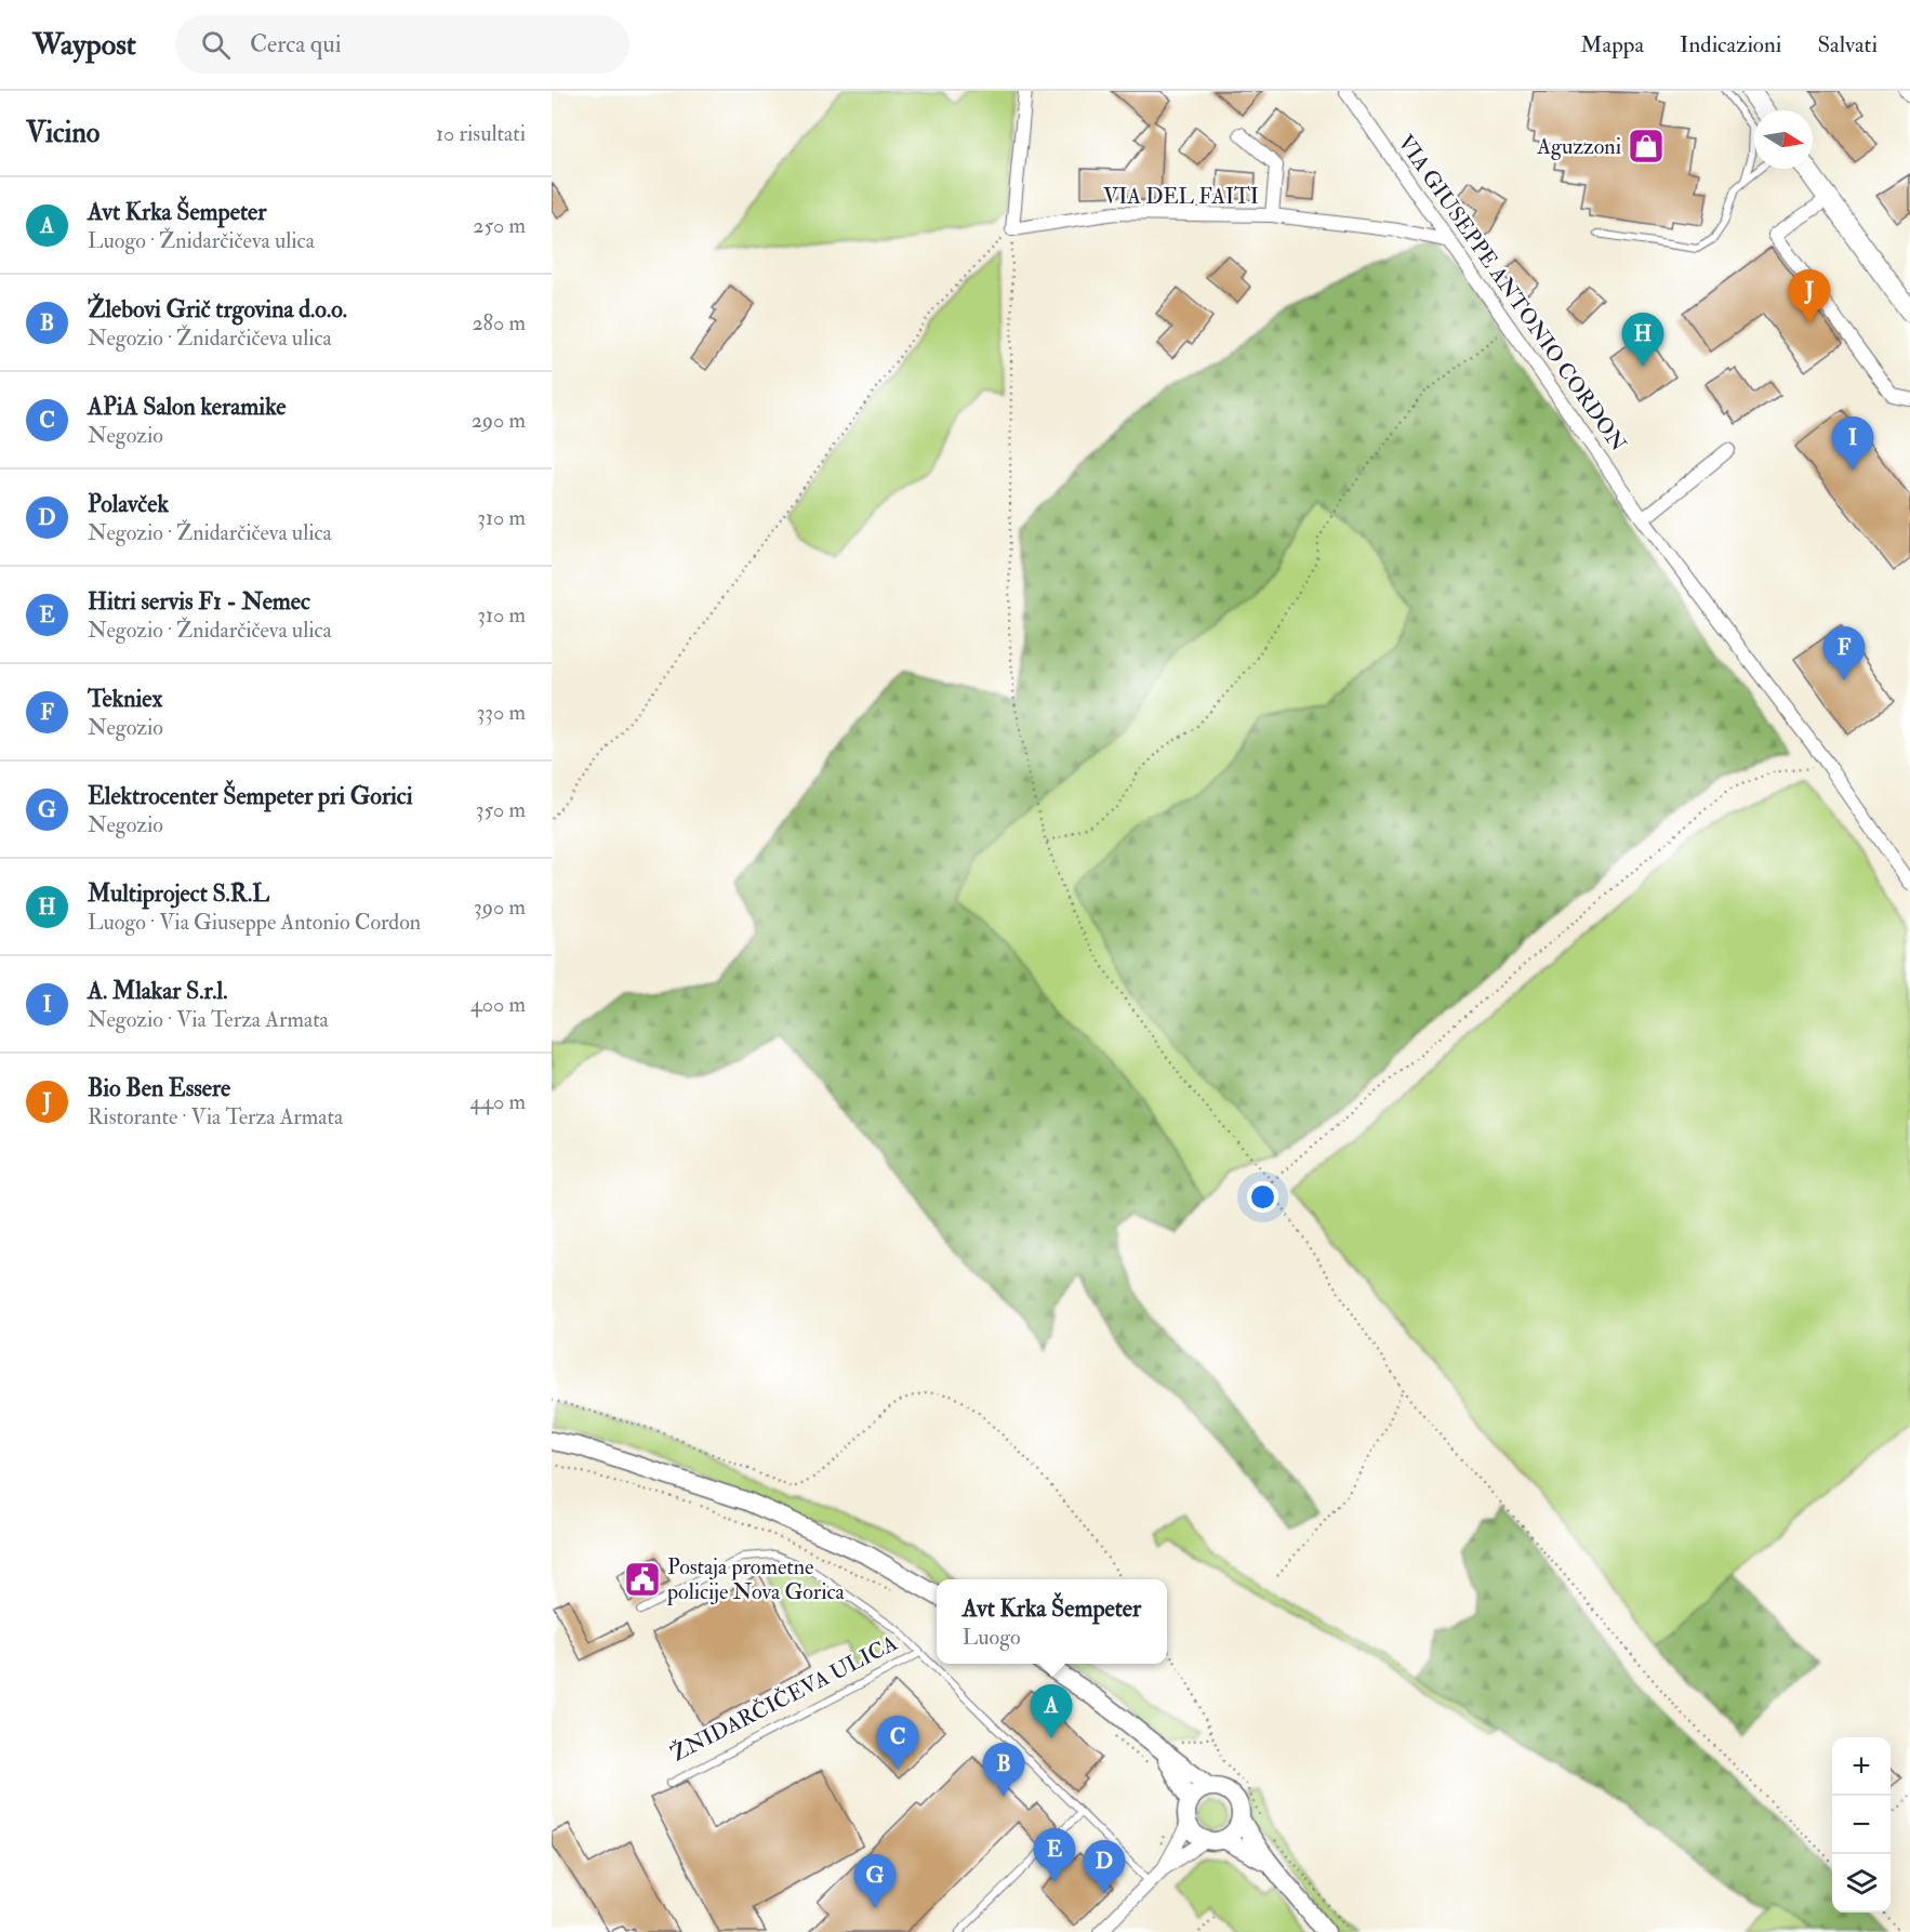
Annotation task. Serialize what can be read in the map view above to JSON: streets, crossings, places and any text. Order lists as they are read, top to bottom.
{
  "streets": {
    "street": ["VIA DEL FAITI", "VIA GIUSEPPE ANTONIO CORDON"],
    "lane": ["ŽNIDARČIČEVA ULICA"]
  },
  "crossings": [
    ["VIA DEL FAITI", "VIA GIUSEPPE ANTONIO CORDON"]
  ],
  "places": {
    "shop": ["Aguzzoni"],
    "public building": ["Postaja prometne policije Nova Gorica"]
  },
  "north": "right",
  "page": {
    "header": "Waypost",
    "search": "Cerca qui",
    "nav": ["Mappa", "Indicazioni", "Salvati"],
    "heading": ["Vicino", "10 risultati"],
    "list": [
      {
        "mark": "A",
        "name": "Avt Krka Šempeter",
        "note": "Luogo · Žnidarčičeva ulica",
        "value": "250 m"
      },
      {
        "mark": "B",
        "name": "Žlebovi Grič trgovina d.o.o.",
        "note": "Negozio · Žnidarčičeva ulica",
        "value": "280 m"
      },
      {
        "mark": "C",
        "name": "APiA Salon keramike",
        "note": "Negozio",
        "value": "290 m"
      },
      {
        "mark": "D",
        "name": "Polavček",
        "note": "Negozio · Žnidarčičeva ulica",
        "value": "310 m"
      },
      {
        "mark": "E",
        "name": "Hitri servis F1 - Nemec",
        "note": "Negozio · Žnidarčičeva ulica",
        "value": "310 m"
      },
      {
        "mark": "F",
        "name": "Tekniex",
        "note": "Negozio",
        "value": "330 m"
      },
      {
        "mark": "G",
        "name": "Elektrocenter Šempeter pri Gorici",
        "note": "Negozio",
        "value": "350 m"
      },
      {
        "mark": "H",
        "name": "Multiproject S.R.L",
        "note": "Luogo · Via Giuseppe Antonio Cordon",
        "value": "390 m"
      },
      {
        "mark": "I",
        "name": "A. Mlakar S.r.l.",
        "note": "Negozio · Via Terza Armata",
        "value": "400 m"
      },
      {
        "mark": "J",
        "name": "Bio Ben Essere",
        "note": "Ristorante · Via Terza Armata",
        "value": "440 m"
      }
    ],
    "pins": [
      "J",
      "H",
      "I",
      "F",
      "A",
      "C",
      "B",
      "E",
      "D",
      "G"
    ],
    "popup": ["Avt Krka Šempeter", "Luogo"],
    "map_buttons": ["+", "−"]
  }
}
